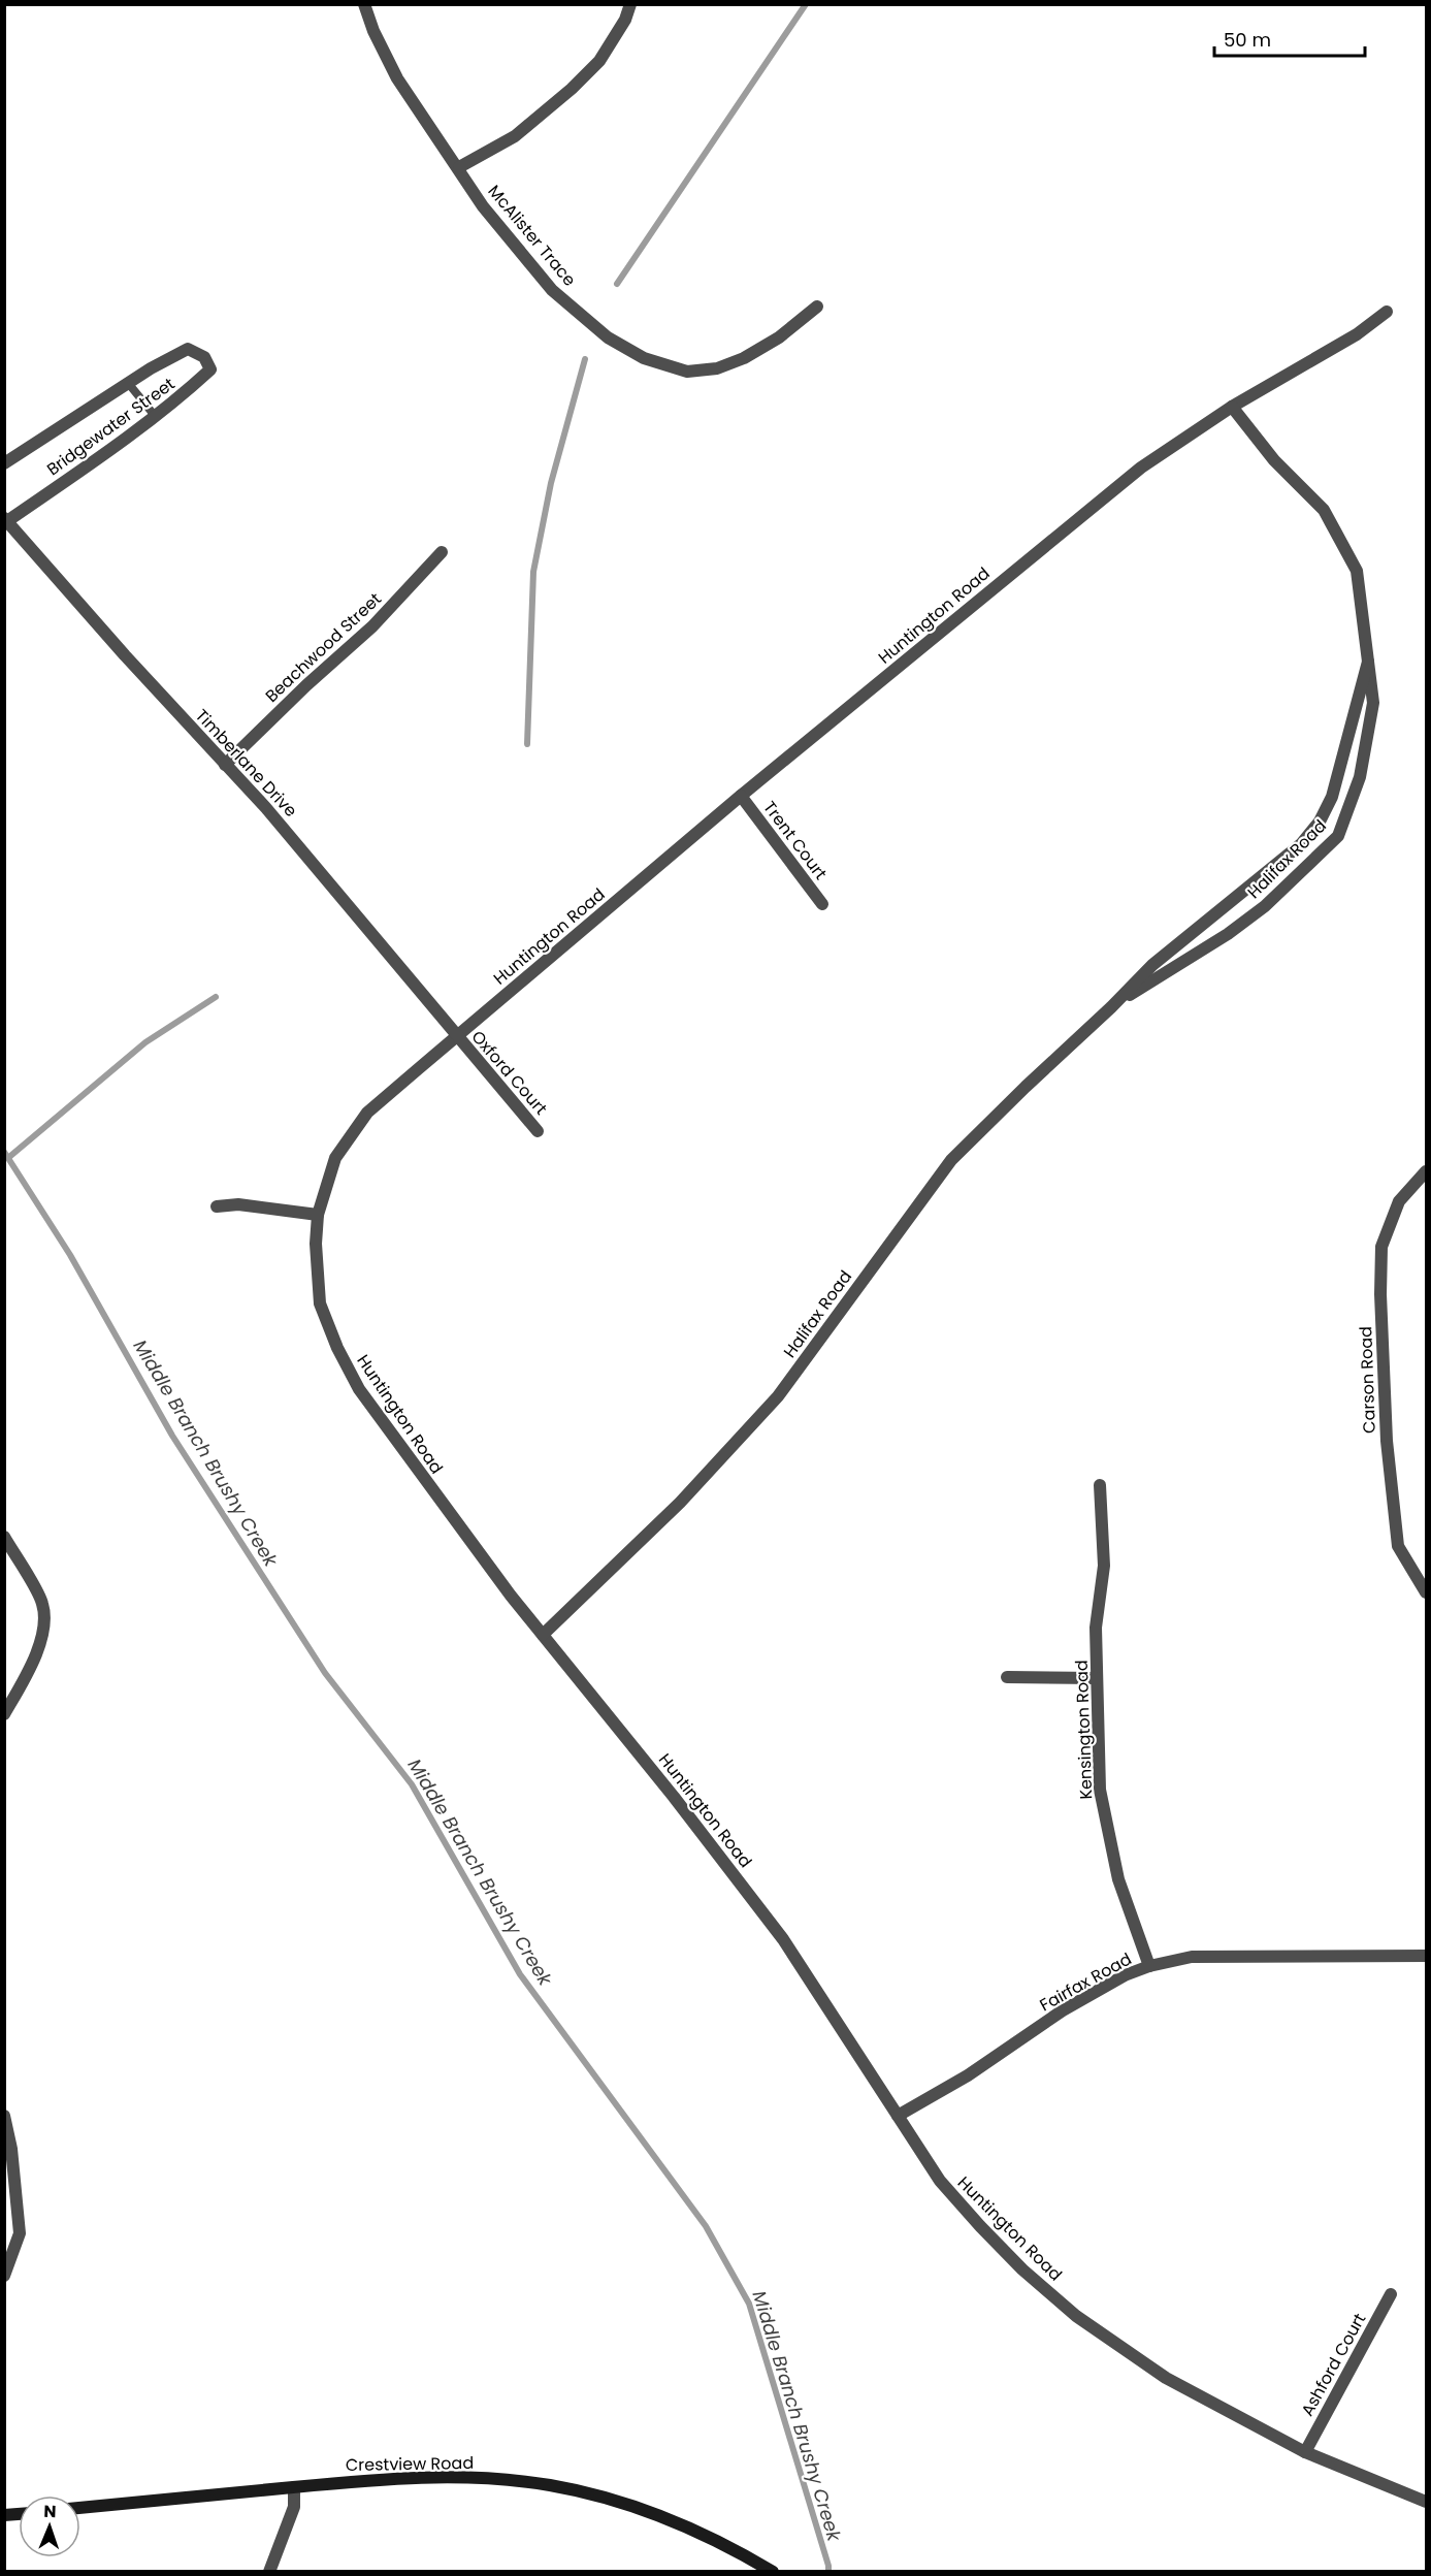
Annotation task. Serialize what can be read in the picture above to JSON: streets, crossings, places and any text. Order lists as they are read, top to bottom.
{
  "streets": {
    "street": [
      "McAlister Trace",
      "Bridgewater Street",
      "Huntington Road",
      "Beachwood Street",
      "Timberlane Drive",
      "Trent Court",
      "Halifax Road",
      "Oxford Court",
      "Carson Road",
      "Kensington Road",
      "Fairfax Road",
      "Ashford Court",
      "Crestview Road"
    ]
  },
  "crossings": [
    ["Bridgewater Street", "Timberlane Drive"],
    ["Huntington Road", "Timberlane Drive"],
    ["Huntington Road", "Trent Court"],
    ["Huntington Road", "Halifax Road"],
    ["Huntington Road", "Oxford Court"],
    ["Huntington Road", "Fairfax Road"],
    ["Huntington Road", "Ashford Court"],
    ["Beachwood Street", "Timberlane Drive"],
    ["Timberlane Drive", "Oxford Court"],
    ["Kensington Road", "Fairfax Road"]
  ],
  "water": ["Middle Branch Brushy Creek"],
  "scale_bar": "50 m",
  "north": "top"
}
